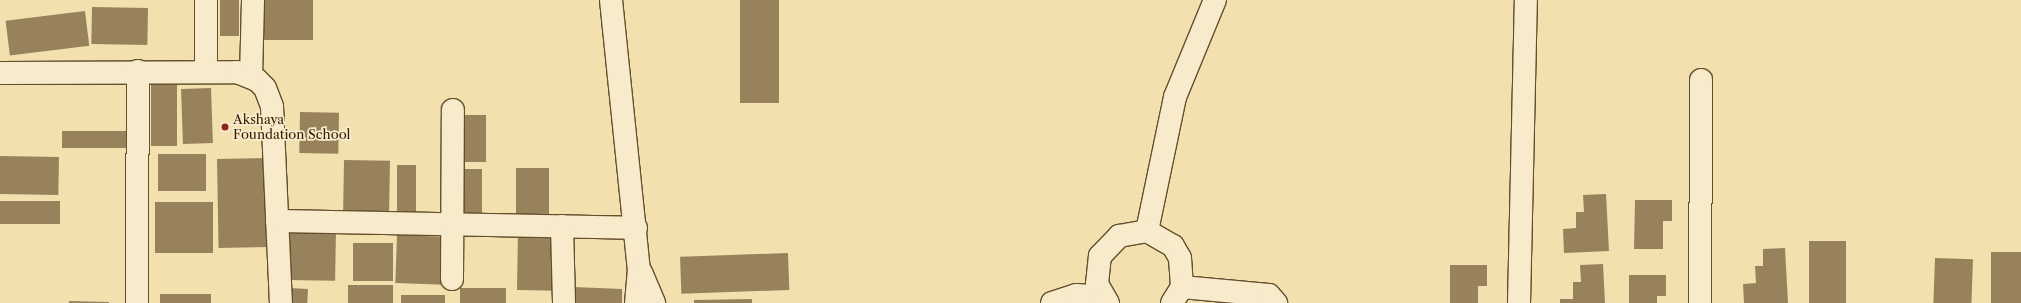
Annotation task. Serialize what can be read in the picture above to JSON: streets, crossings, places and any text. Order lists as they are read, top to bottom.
{
  "places": ["Akshaya Foundation School"]
}
